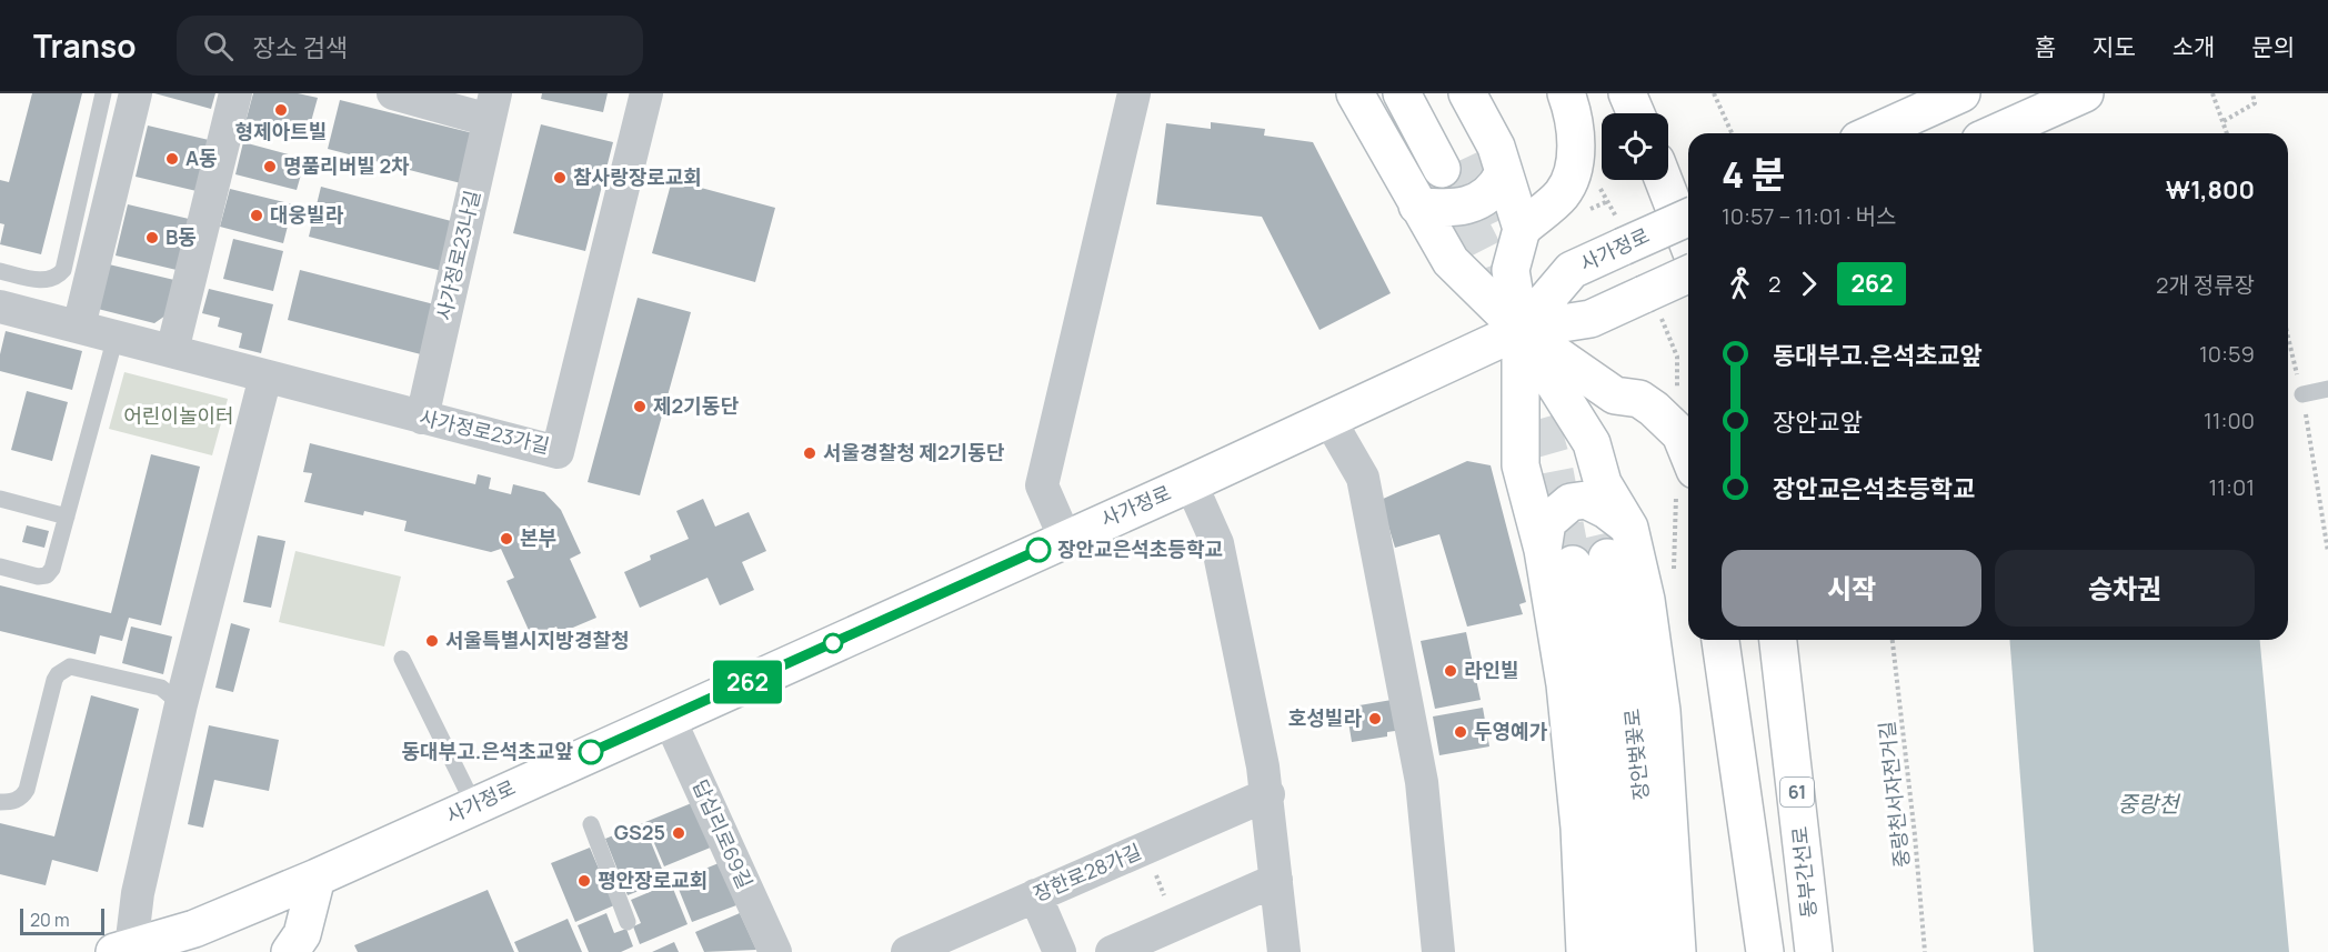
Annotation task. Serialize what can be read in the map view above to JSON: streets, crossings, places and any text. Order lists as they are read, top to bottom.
{
  "streets": {
    "main road": [
      "사가정로",
      "장안벚꽃로",
      "61",
      "동부간선로"
    ],
    "street": [
      "사가정로23나길",
      "사가정로23가길",
      "답십리로69길",
      "장한로28가길"
    ],
    "path": ["중랑천서자전거길"]
  },
  "crossings": [
    ["사가정로", "사가정로23가길"],
    ["사가정로", "답십리로69길"],
    ["사가정로", "장한로28가길"],
    ["사가정로23나길", "사가정로23가길"]
  ],
  "water": ["중랑천"],
  "parks": ["어린이놀이터"],
  "places": [
    "형제아트빌",
    "A동",
    "명품리버빌 2차",
    "참사랑장로교회",
    "대웅빌라",
    "B동",
    "제2기동단",
    "서울경찰청 제2기동단",
    "본부",
    "장안교은석초등학교",
    "서울특별시지방경찰청",
    "라인빌",
    "호성빌라",
    "두영예가",
    "동대부고.은석초교앞",
    "GS25",
    "평안장로교회"
  ],
  "lines": ["bus line 262"],
  "scale_bar": "20 m",
  "page": {
    "header": "Transo",
    "search": "장소 검색",
    "nav": [
      "홈",
      "지도",
      "소개",
      "문의"
    ],
    "on_map": "262",
    "heading": ["4 분", "10:57 – 11:01 · 버스", "₩1,800"],
    "legs": ["2", "262", "2개 정류장"],
    "list": [
      {
        "name": "동대부고.은석초교앞",
        "value": "10:59"
      },
      {
        "name": "장안교앞",
        "value": "11:00"
      },
      {
        "name": "장안교은석초등학교",
        "value": "11:01"
      }
    ],
    "buttons": ["시작", "승차권"],
    "scale": "20 m"
  }
}
